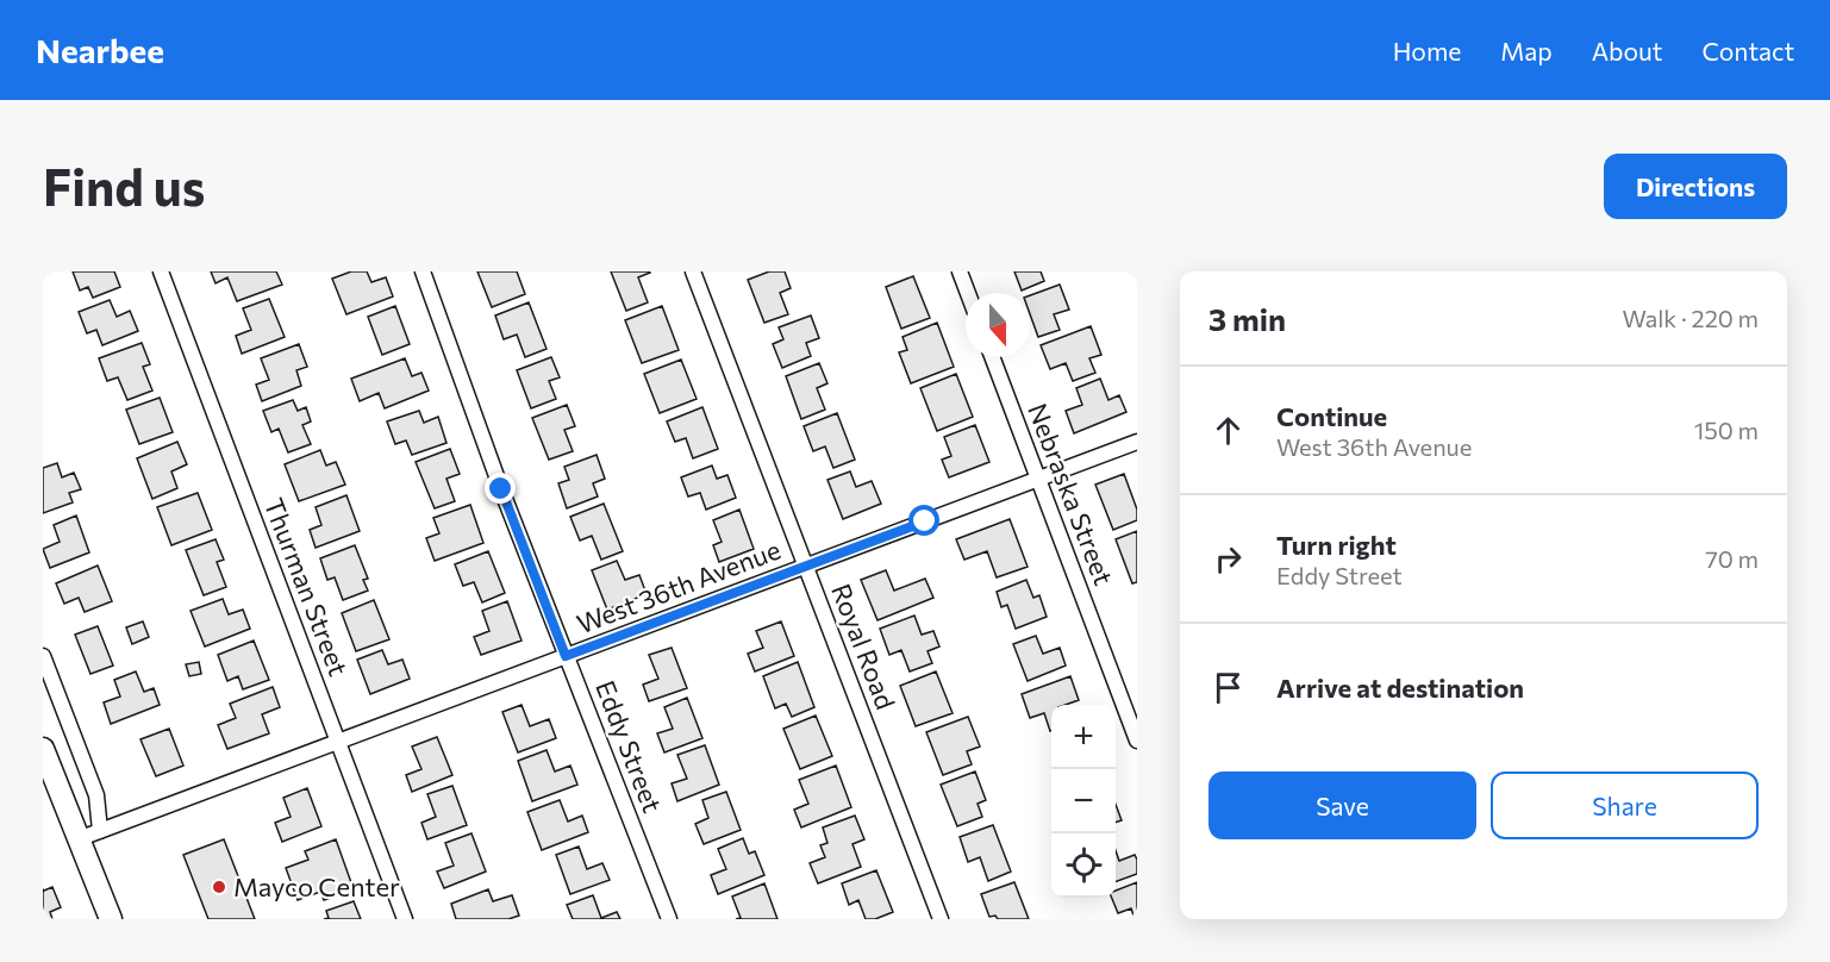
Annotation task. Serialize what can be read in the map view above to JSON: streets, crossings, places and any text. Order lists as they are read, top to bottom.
{
  "streets": {
    "street": [
      "Nebraska Street",
      "Thurman Street",
      "West 36th Avenue",
      "Royal Road",
      "Eddy Street"
    ]
  },
  "crossings": [
    ["Nebraska Street", "West 36th Avenue"],
    ["Thurman Street", "West 36th Avenue"],
    ["West 36th Avenue", "Royal Road"],
    ["West 36th Avenue", "Eddy Street"]
  ],
  "places": ["Mayco Center"],
  "north": "bottom",
  "page": {
    "header": "Nearbee",
    "nav": [
      "Home",
      "Map",
      "About",
      "Contact"
    ],
    "buttons": [
      "Directions",
      ["Save", "Share"]
    ],
    "title": "Find us",
    "heading": ["3 min", "Walk · 220 m"],
    "list": [
      ["Continue", "West 36th Avenue", "150 m"],
      ["Turn right", "Eddy Street", "70 m"],
      "Arrive at destination"
    ],
    "map_buttons": ["+", "−"]
  }
}
